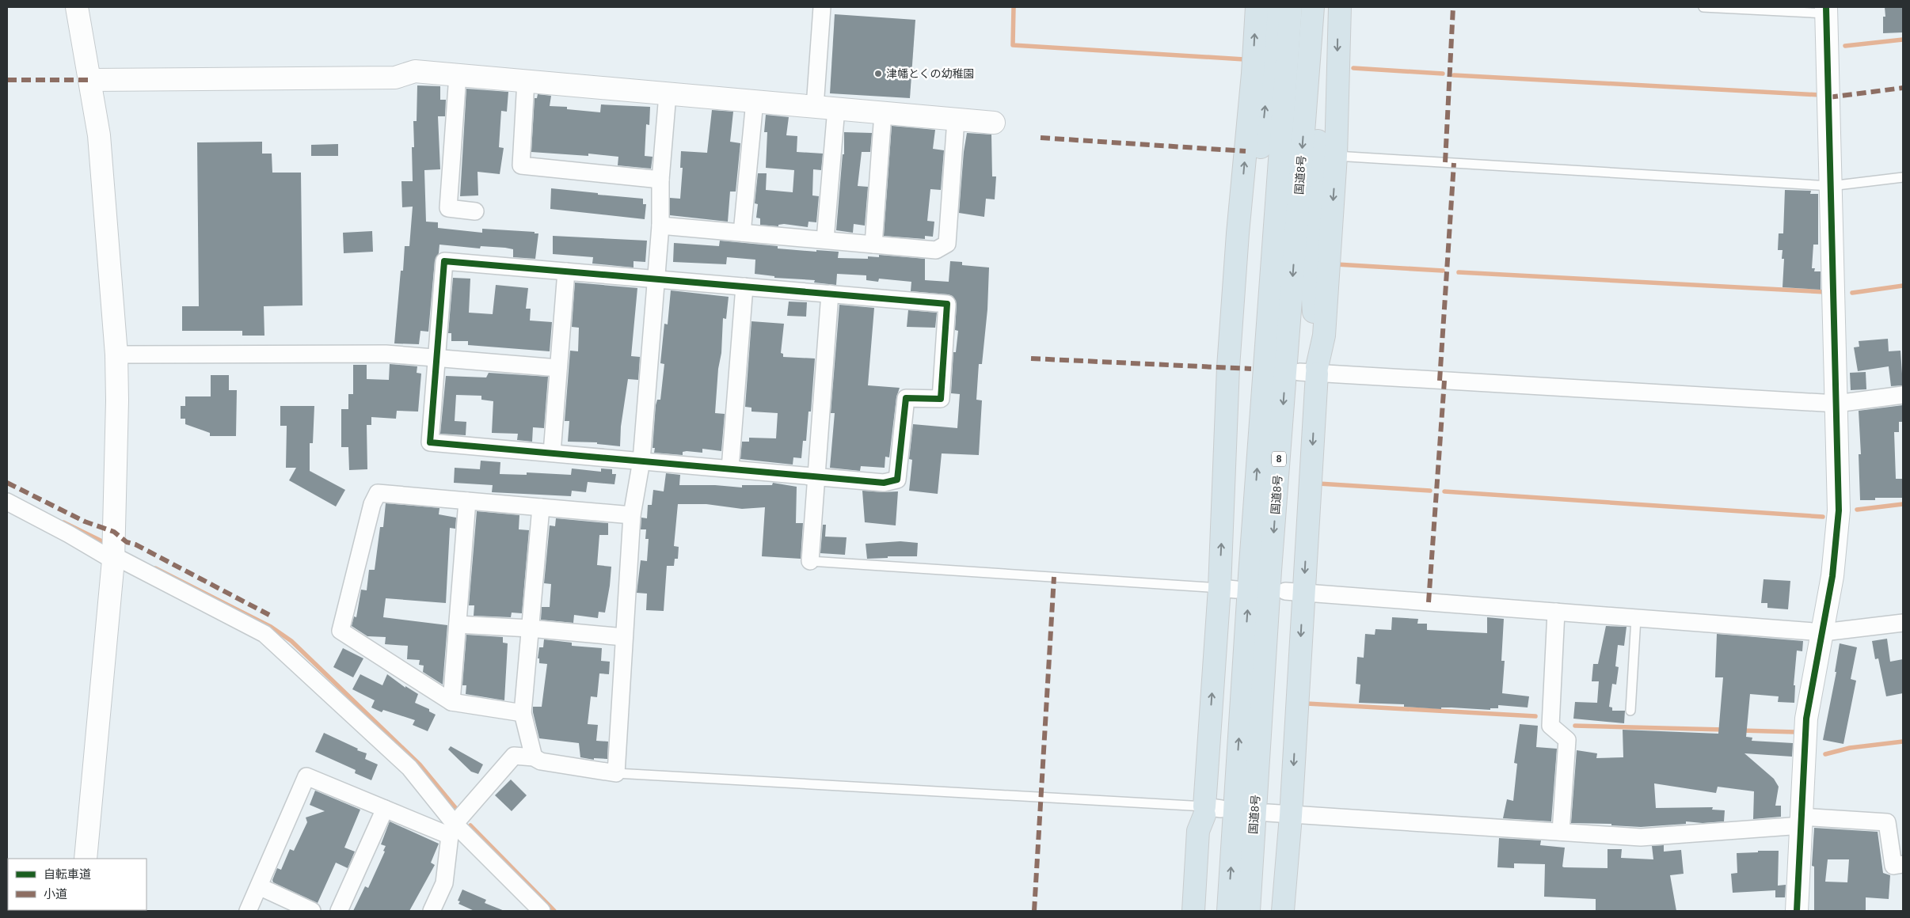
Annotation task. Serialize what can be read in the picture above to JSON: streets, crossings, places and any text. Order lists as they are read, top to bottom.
{
  "streets": {
    "highway": ["国道8号", "8"]
  },
  "places": ["津幡とくの幼稚園"],
  "legend": ["自転車道", "小道"]
}
